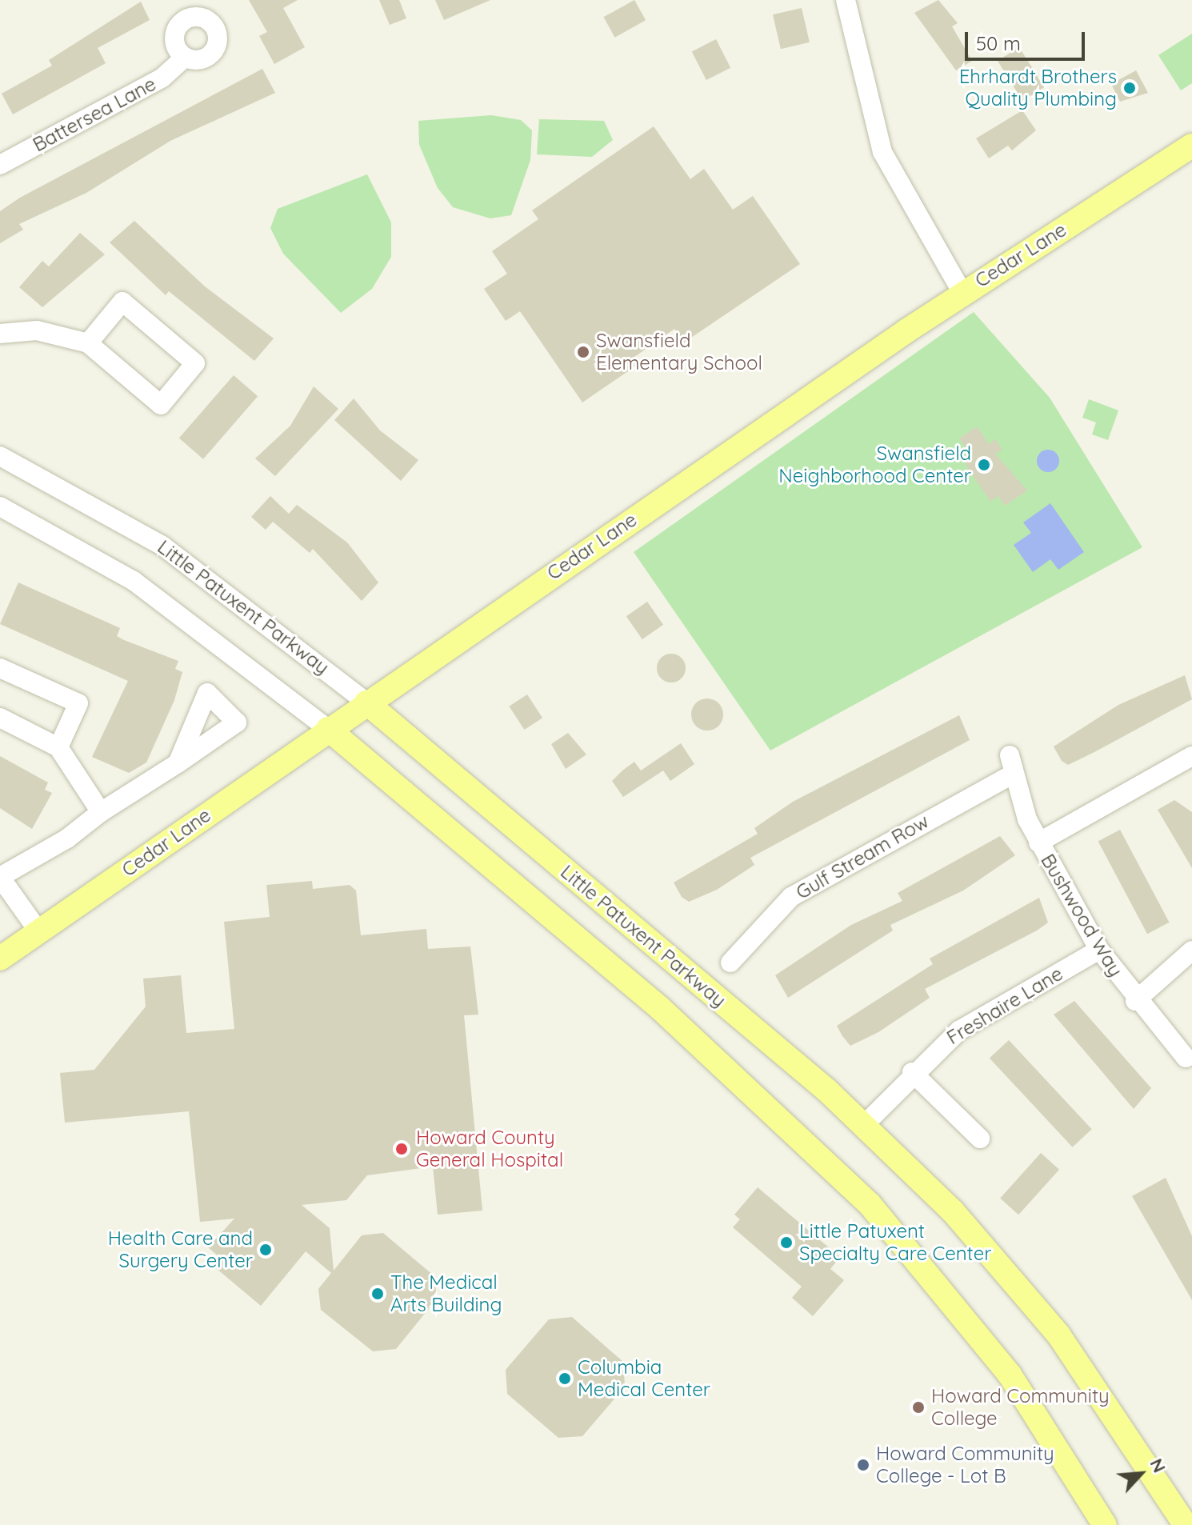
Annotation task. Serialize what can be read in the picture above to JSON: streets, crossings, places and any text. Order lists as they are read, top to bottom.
{
  "streets": {
    "main road": ["Cedar Lane", "Little Patuxent Parkway"],
    "street": [
      "Battersea Lane",
      "Gulf Stream Row",
      "Bushwood Way",
      "Freshaire Lane"
    ]
  },
  "crossings": [
    ["Cedar Lane", "Little Patuxent Parkway"],
    ["Little Patuxent Parkway", "Freshaire Lane"],
    ["Gulf Stream Row", "Bushwood Way"],
    ["Bushwood Way", "Freshaire Lane"]
  ],
  "places": [
    "Ehrhardt Brothers Quality Plumbing",
    "Swansfield Elementary School",
    "Swansfield Neighborhood Center",
    "Howard County General Hospital",
    "Little Patuxent Specialty Care Center",
    "Health Care and Surgery Center",
    "The Medical Arts Building",
    "Columbia Medical Center",
    "Howard Community College",
    "Howard Community College - Lot B"
  ],
  "scale_bar": "50 m",
  "north": "top right"
}
